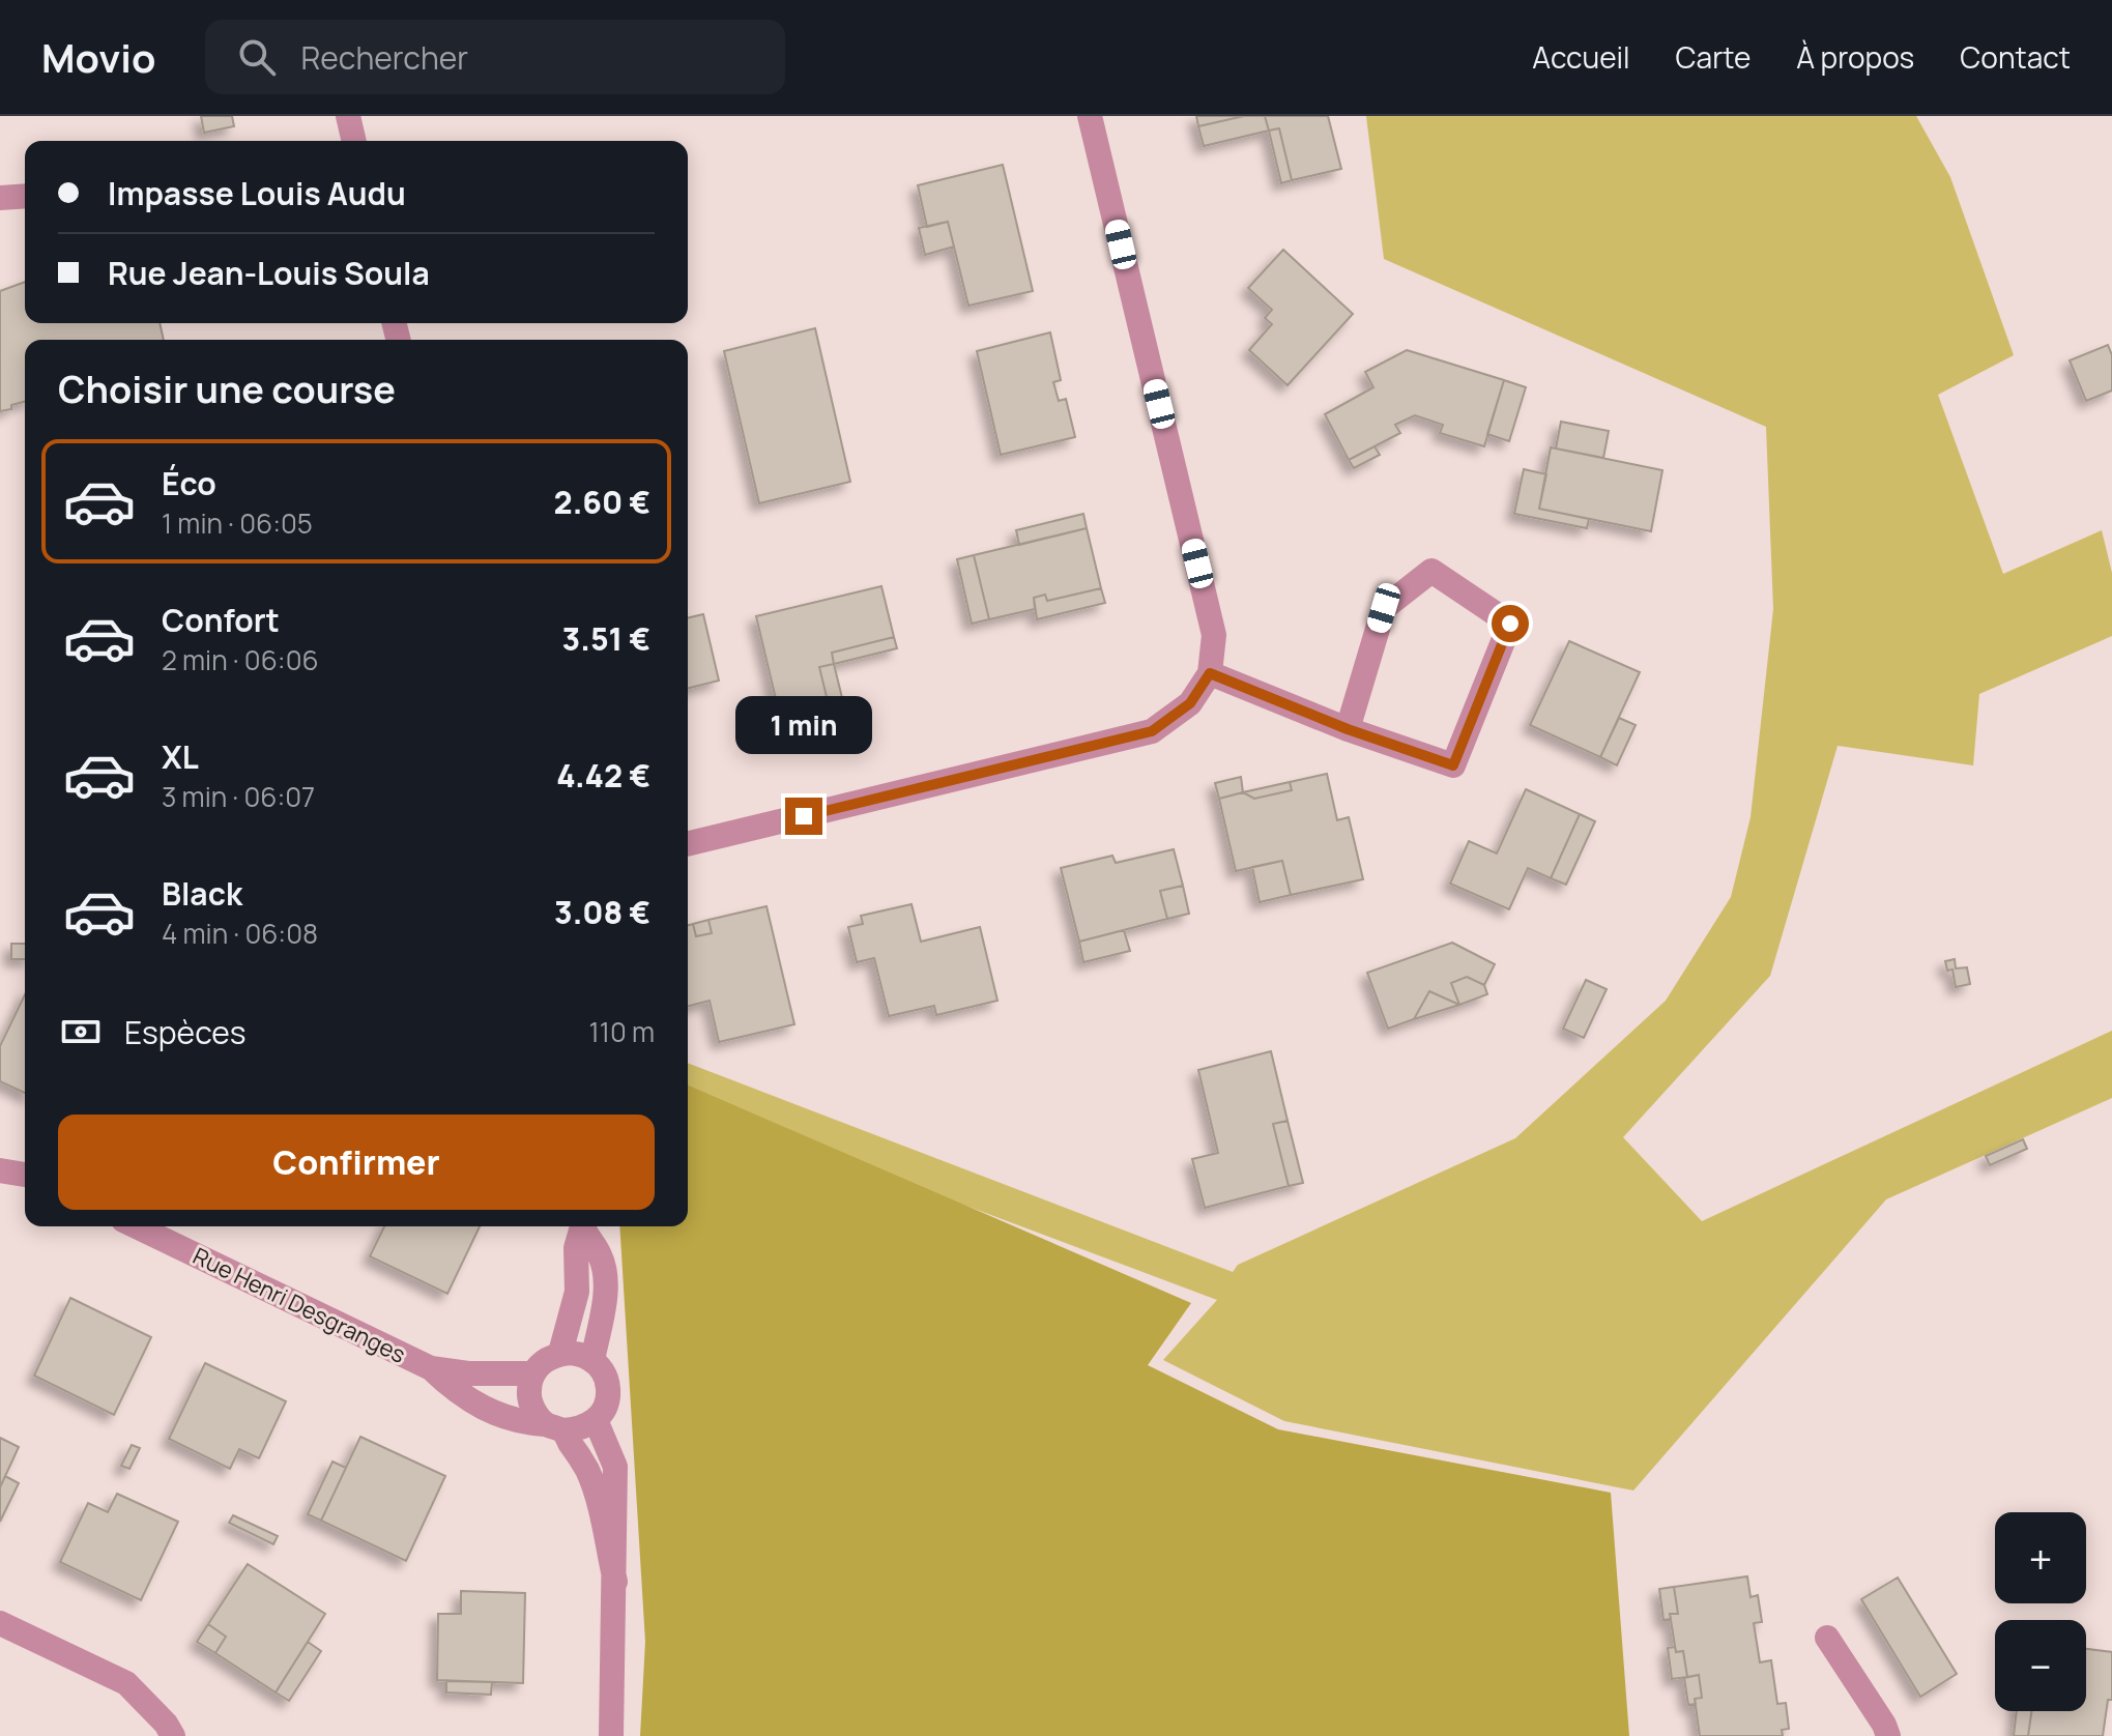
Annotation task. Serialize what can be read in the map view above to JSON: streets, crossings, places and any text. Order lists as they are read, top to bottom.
{
  "streets": {
    "street": ["Rue Henri Desgranges"]
  },
  "page": {
    "header": "Movio",
    "search": "Rechercher",
    "nav": [
      "Accueil",
      "Carte",
      "À propos",
      "Contact"
    ],
    "banner": ["Impasse Louis Audu", "Rue Jean-Louis Soula"],
    "heading": "Choisir une course",
    "list": [
      {
        "name": "Éco",
        "note": "1 min · 06:05",
        "value": "2.60 €"
      },
      {
        "name": "Confort",
        "note": "2 min · 06:06",
        "value": "3.51 €"
      },
      {
        "name": "XL",
        "note": "3 min · 06:07",
        "value": "4.42 €"
      },
      {
        "name": "Black",
        "note": "4 min · 06:08",
        "value": "3.08 €"
      }
    ],
    "bubble": "1 min",
    "pay": ["Espèces", "110 m"],
    "buttons": "Confirmer",
    "map_buttons": ["+", "−"]
  }
}
